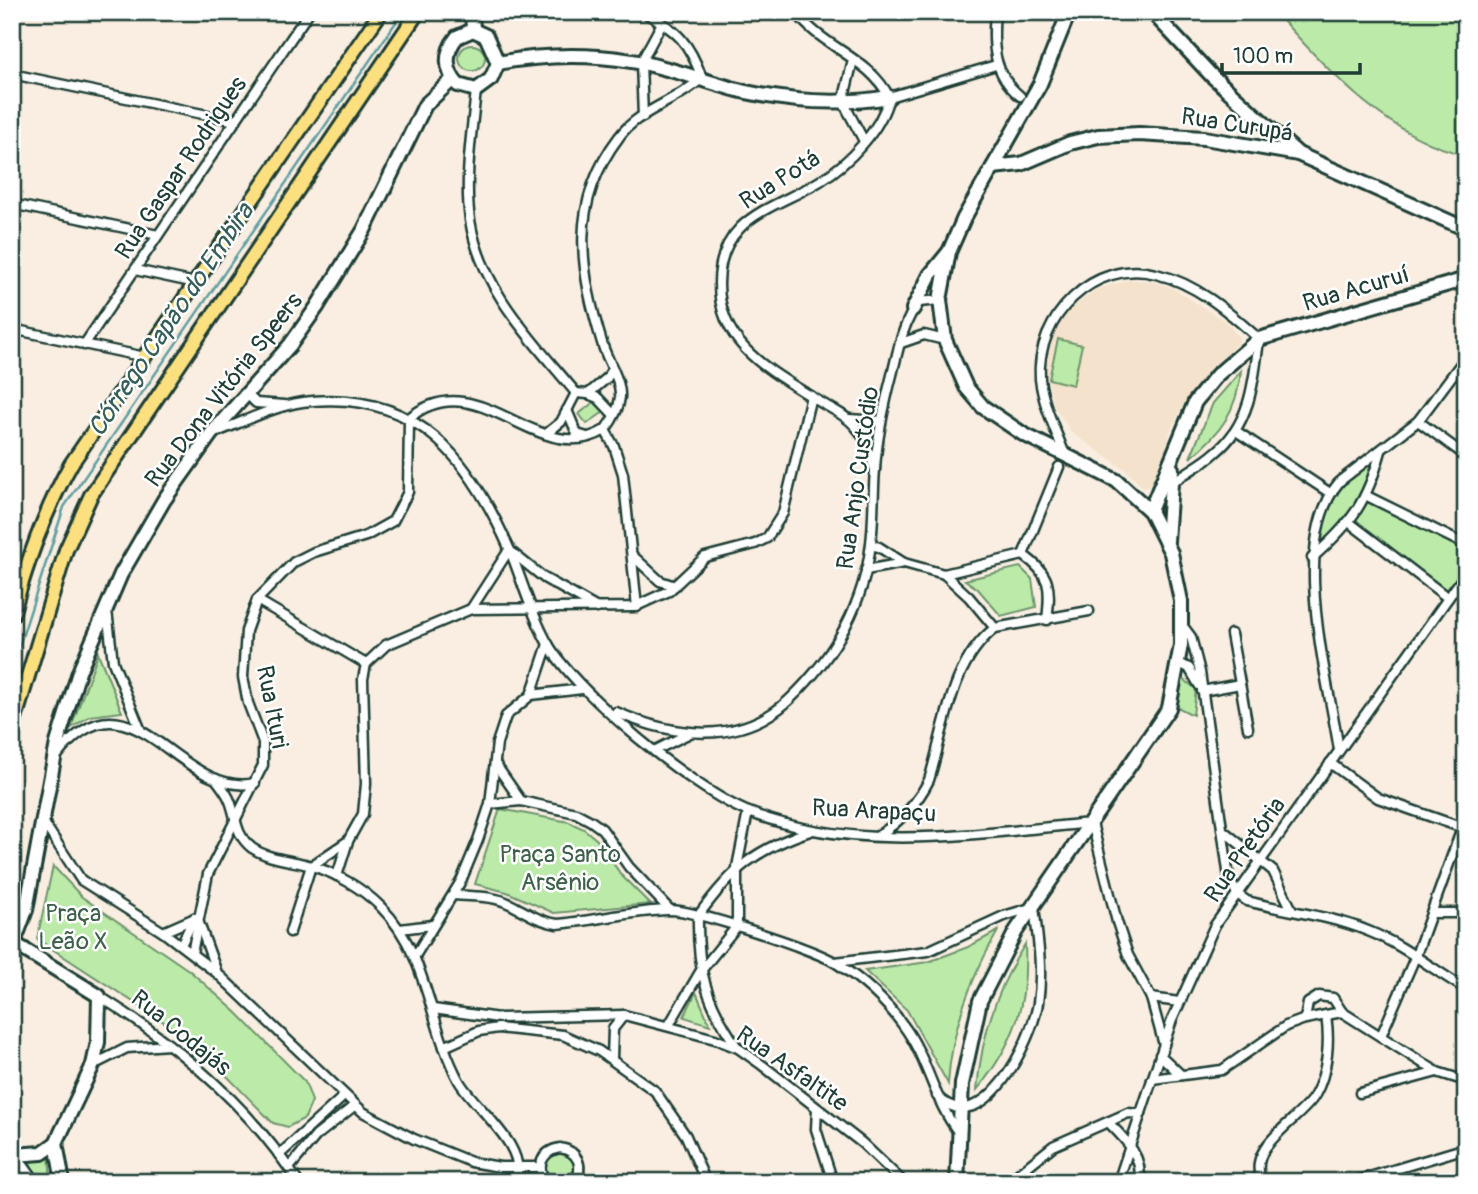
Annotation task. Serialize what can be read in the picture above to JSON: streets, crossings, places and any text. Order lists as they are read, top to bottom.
{
  "streets": {
    "street": [
      "Rua Curupá",
      "Rua Gaspar Rodrigues",
      "Rua Potá",
      "Rua Acuruí",
      "Rua Dona Vitória Speers",
      "Rua Anjo Custódio",
      "Rua Ituri",
      "Rua Arapaçu",
      "Rua Pretória",
      "Rua Codajás",
      "Rua Asfaltite"
    ]
  },
  "crossings": [
    ["Rua Potá", "Rua Anjo Custódio"],
    ["Rua Dona Vitória Speers", "Rua Ituri"],
    ["Rua Dona Vitória Speers", "Rua Codajás"],
    ["Rua Anjo Custódio", "Rua Arapaçu"],
    ["Rua Ituri", "Rua Arapaçu"]
  ],
  "water": ["Córrego Capão do Embira"],
  "parks": ["Praça Santo Arsênio", "Praça Leão X"],
  "scale_bar": "100 m"
}
